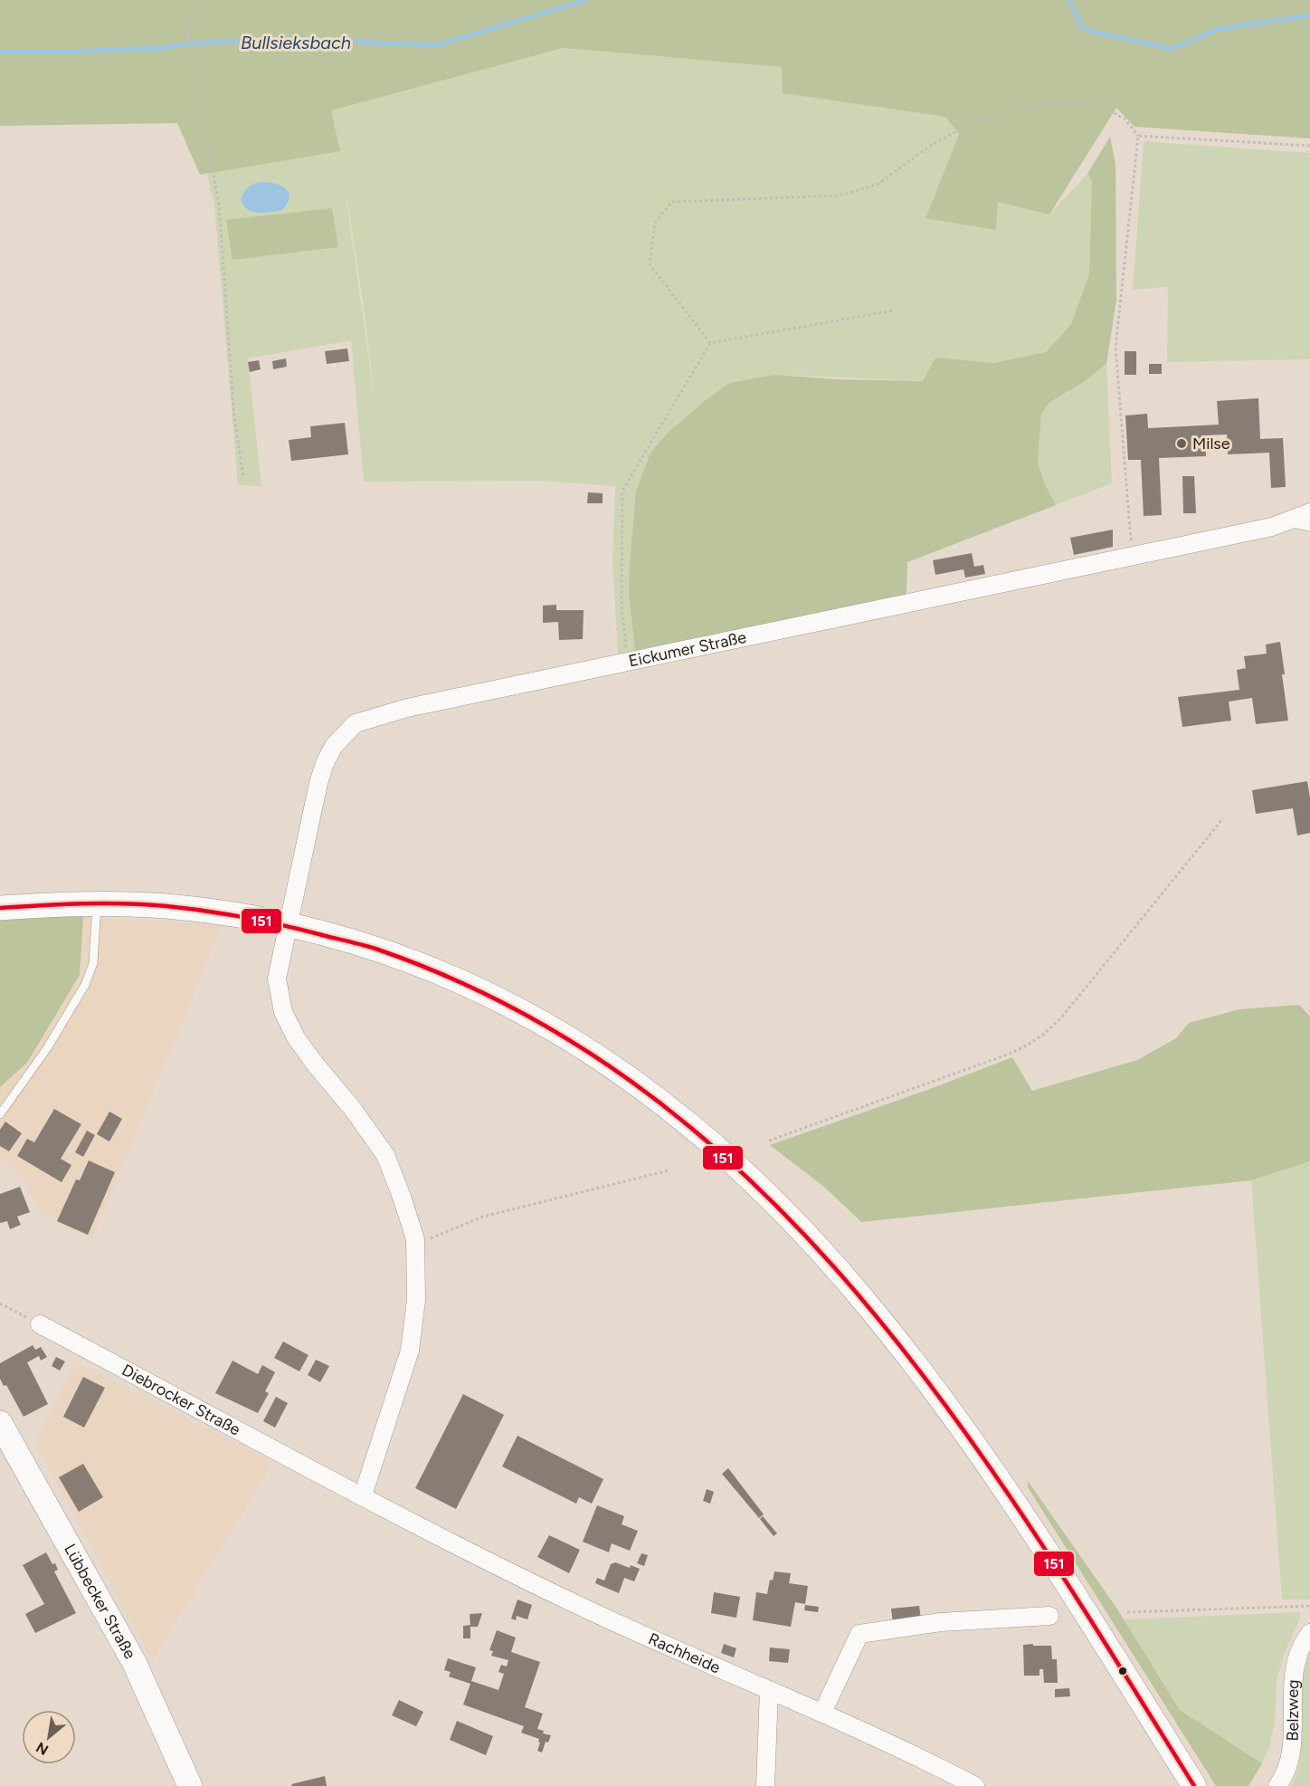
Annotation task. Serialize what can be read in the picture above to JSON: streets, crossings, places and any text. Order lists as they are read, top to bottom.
{
  "streets": {
    "main road": ["Lübbecker Straße"],
    "street": [
      "Eickumer Straße",
      "Diebrocker Straße",
      "Rachheide",
      "Belzweg"
    ]
  },
  "crossings": [
    ["Diebrocker Straße", "Rachheide"]
  ],
  "water": ["Bullsieksbach"],
  "places": ["Milse"],
  "lines": ["transit line 151"],
  "north": "bottom left"
}
